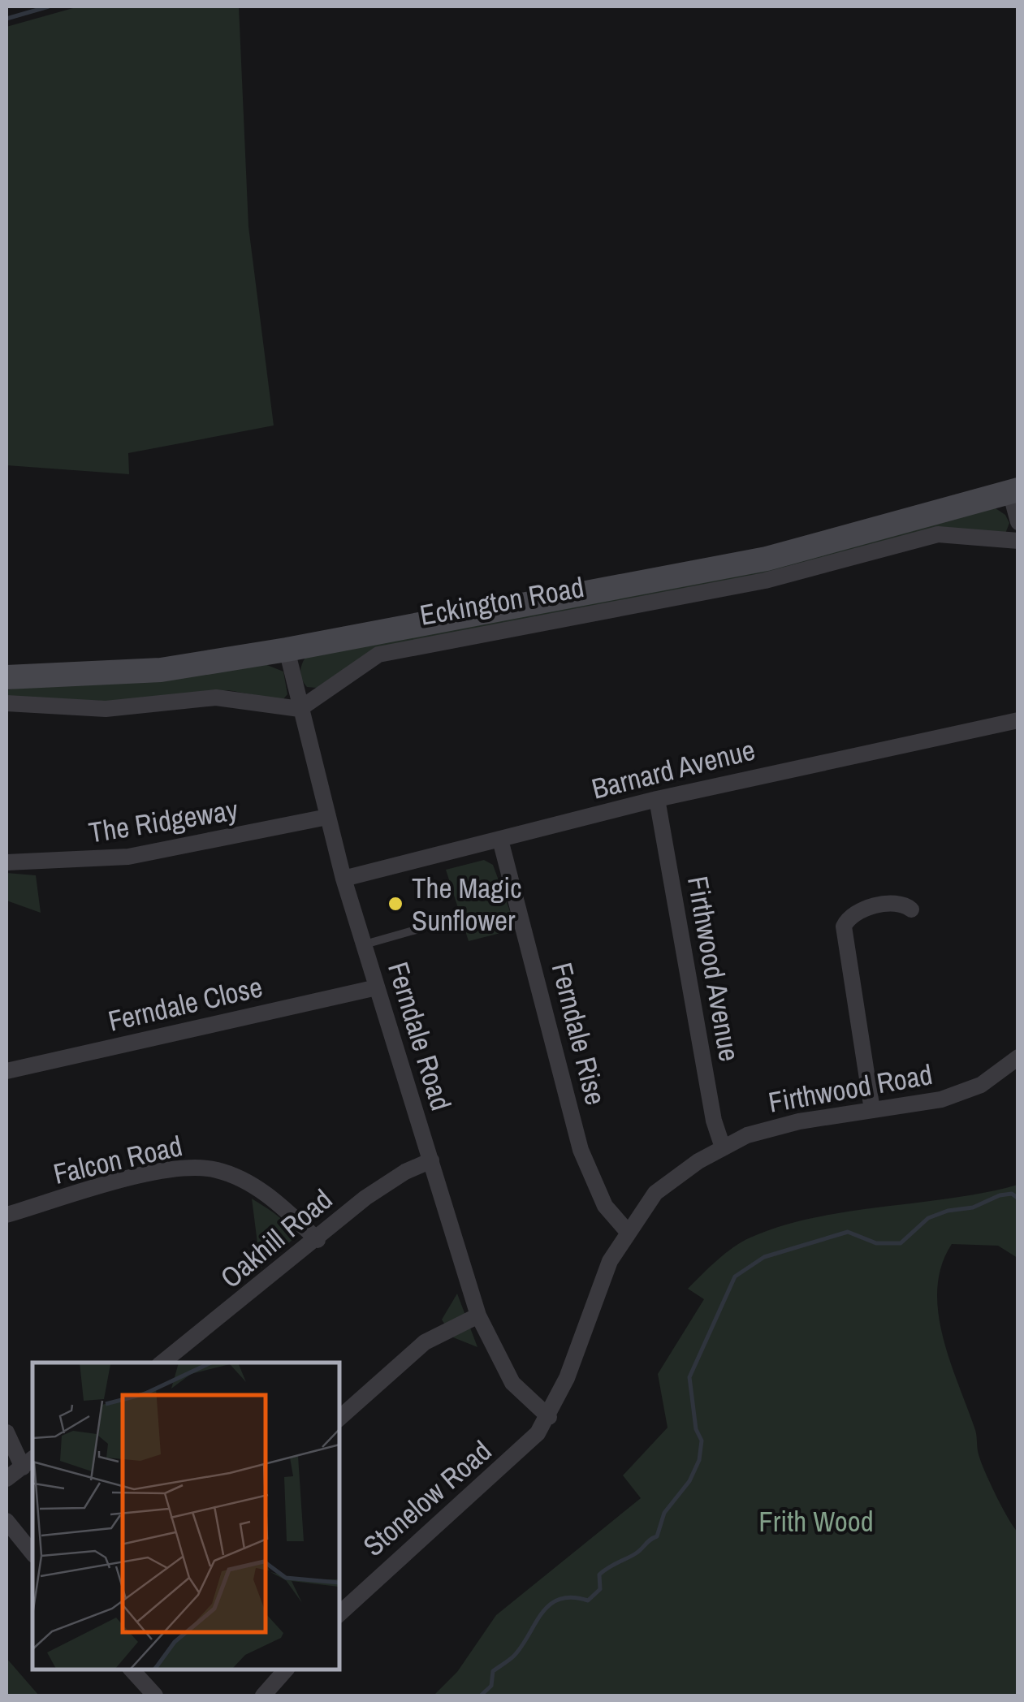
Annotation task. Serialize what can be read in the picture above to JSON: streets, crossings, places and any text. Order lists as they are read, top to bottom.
{
  "streets": {
    "main road": ["Eckington Road"],
    "street": [
      "Barnard Avenue",
      "The Ridgeway",
      "Firthwood Avenue",
      "Ferndale Close",
      "Ferndale Rise",
      "Ferndale Road",
      "Firthwood Road",
      "Falcon Road",
      "Oakhill Road",
      "Stonelow Road"
    ]
  },
  "crossings": [
    ["Eckington Road", "Ferndale Road"],
    ["Barnard Avenue", "Firthwood Avenue"],
    ["Barnard Avenue", "Ferndale Rise"],
    ["Barnard Avenue", "Ferndale Road"],
    ["The Ridgeway", "Ferndale Road"],
    ["Firthwood Avenue", "Firthwood Road"],
    ["Ferndale Close", "Ferndale Road"],
    ["Ferndale Rise", "Firthwood Road"],
    ["Ferndale Road", "Firthwood Road"],
    ["Ferndale Road", "Oakhill Road"],
    ["Ferndale Road", "Stonelow Road"],
    ["Firthwood Road", "Stonelow Road"],
    ["Falcon Road", "Oakhill Road"]
  ],
  "parks": ["Frith Wood"],
  "places": ["The Magic Sunflower"]
}
